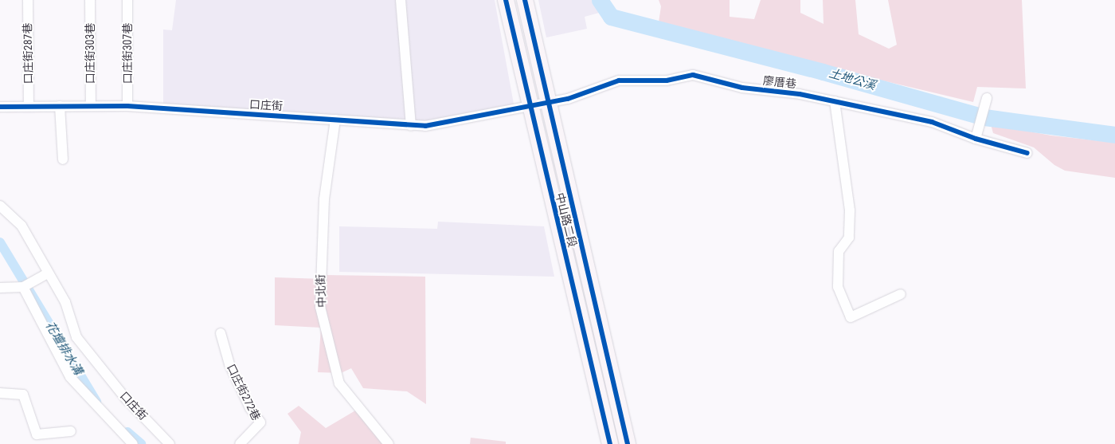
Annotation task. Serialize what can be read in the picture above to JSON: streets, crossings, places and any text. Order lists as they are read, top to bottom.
{
  "streets": {
    "main road": ["中山路二段"],
    "street": [
      "口庄街287巷",
      "口庄街303巷",
      "口庄街307巷",
      "廖厝巷",
      "口庄街",
      "中北街",
      "口庄街272巷"
    ]
  },
  "crossings": [
    ["口庄街287巷", "口庄街"],
    ["口庄街303巷", "口庄街"],
    ["口庄街307巷", "口庄街"],
    ["廖厝巷", "口庄街"],
    ["廖厝巷", "中山路二段"],
    ["口庄街", "中山路二段"],
    ["口庄街", "中北街"]
  ],
  "water": ["土地公溪", "花壇排水溝"]
}
